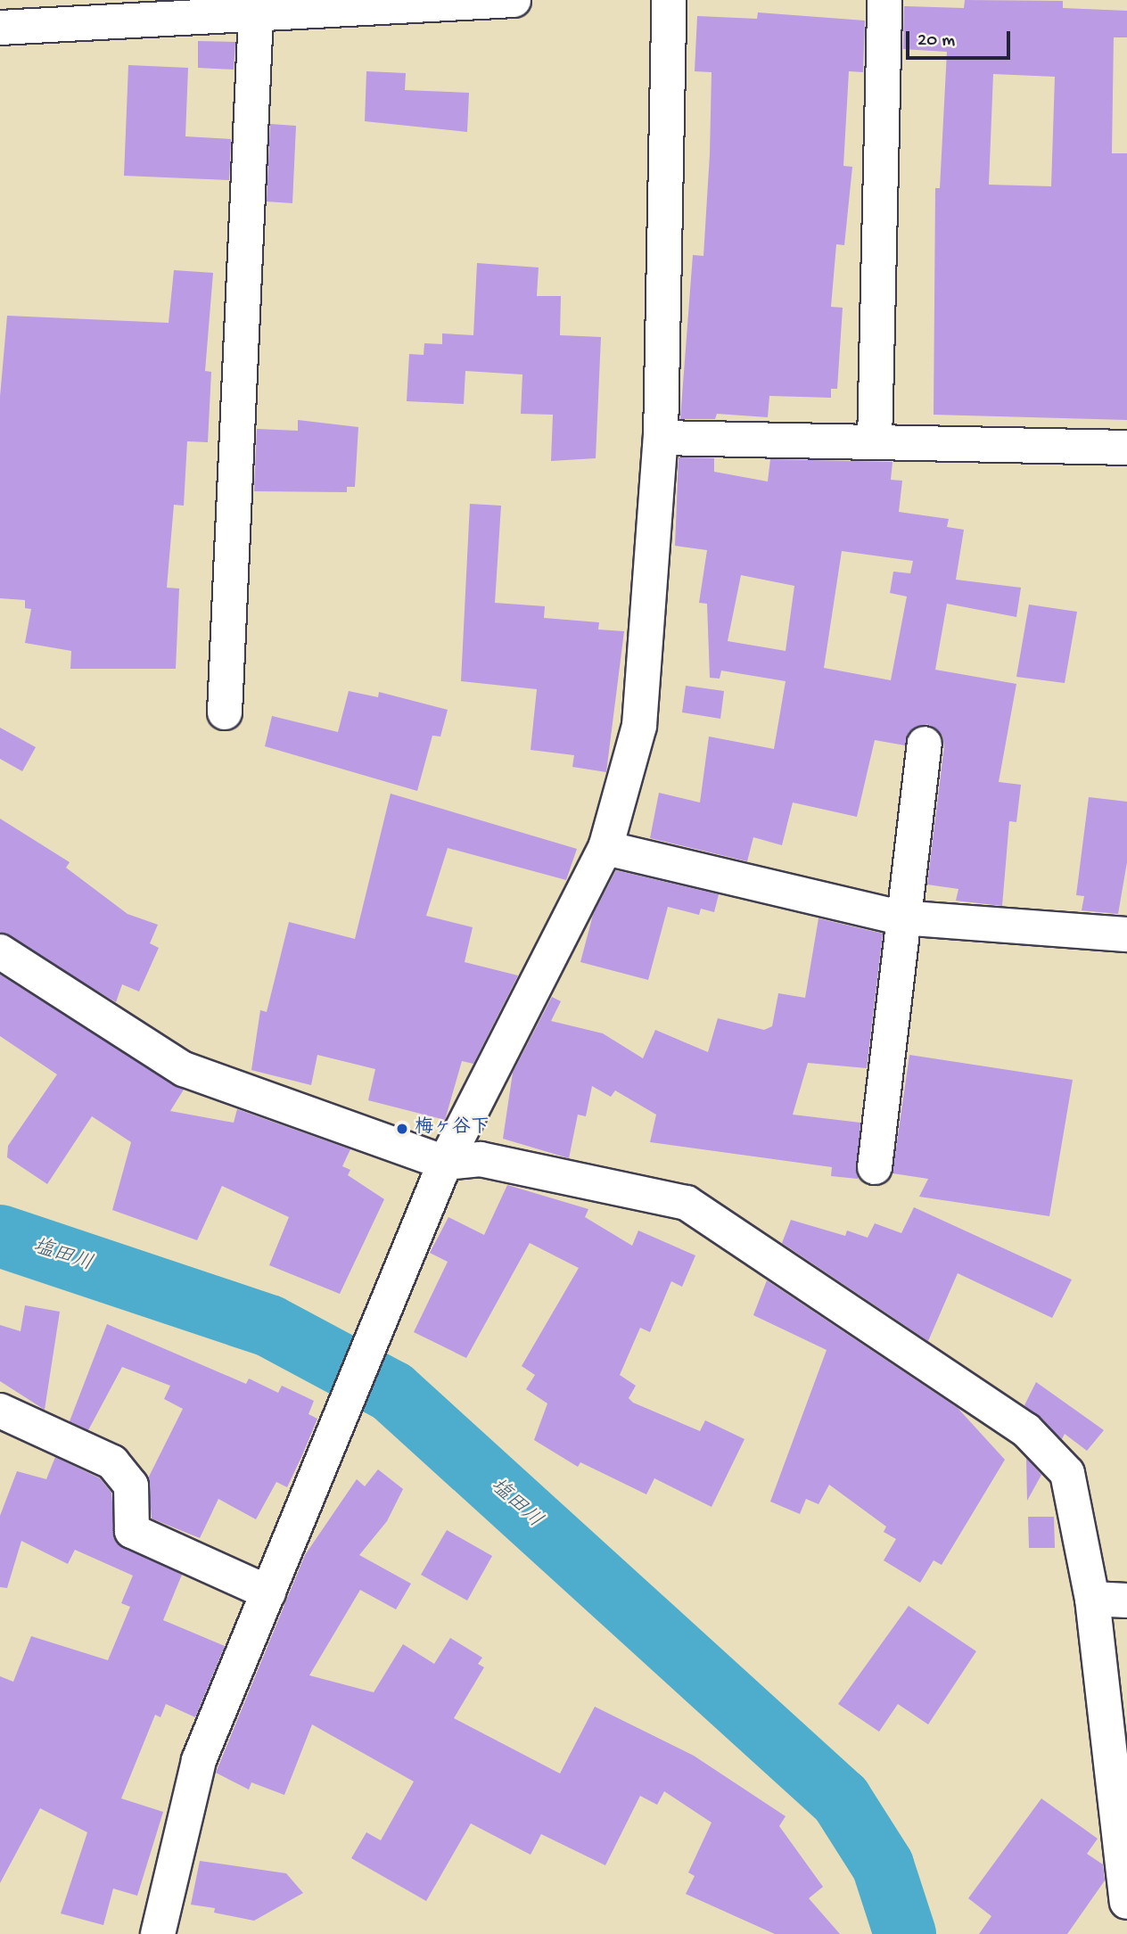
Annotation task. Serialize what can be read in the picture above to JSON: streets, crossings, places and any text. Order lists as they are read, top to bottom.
{
  "water": ["塩田川"],
  "places": ["梅ヶ谷下"],
  "scale_bar": "20 m"
}
